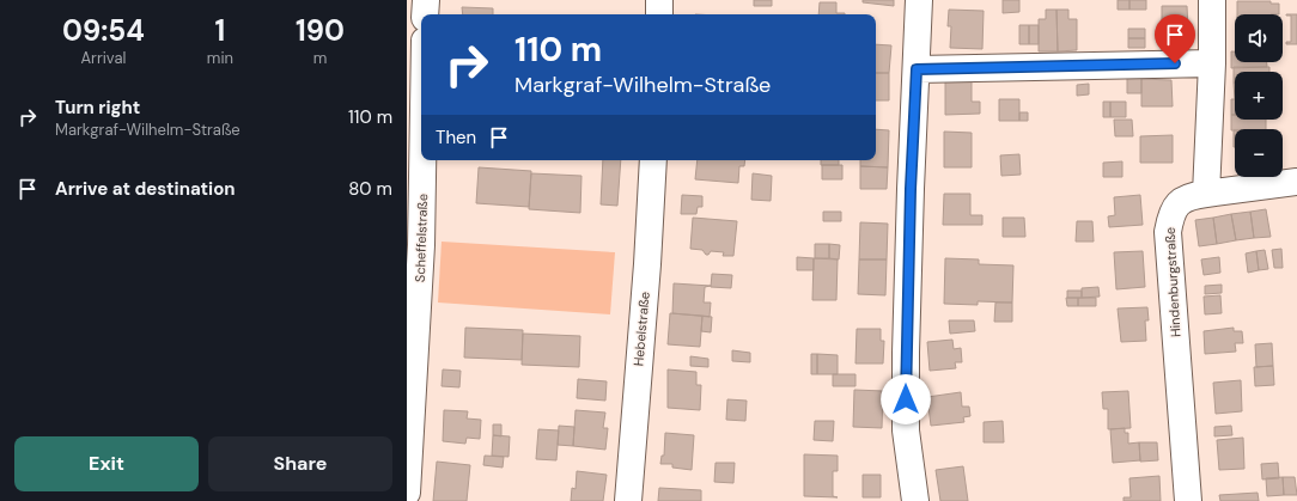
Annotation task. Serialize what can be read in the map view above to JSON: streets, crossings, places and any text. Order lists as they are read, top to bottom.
{
  "streets": {
    "street": ["Scheffelstraße", "Hindenburgstraße", "Hebelstraße"]
  },
  "page": {
    "eta": [
      "09:54",
      "Arrival",
      "1",
      "min",
      "190",
      "m"
    ],
    "map_buttons": ["+", "−"],
    "turn": ["110 m", "Markgraf-Wilhelm-Straße"],
    "list": [
      {
        "name": "Turn right",
        "note": "Markgraf-Wilhelm-Straße",
        "value": "110 m"
      },
      {
        "name": "Arrive at destination",
        "value": "80 m"
      }
    ],
    "then": "Then",
    "buttons": ["Exit", "Share"]
  }
}
